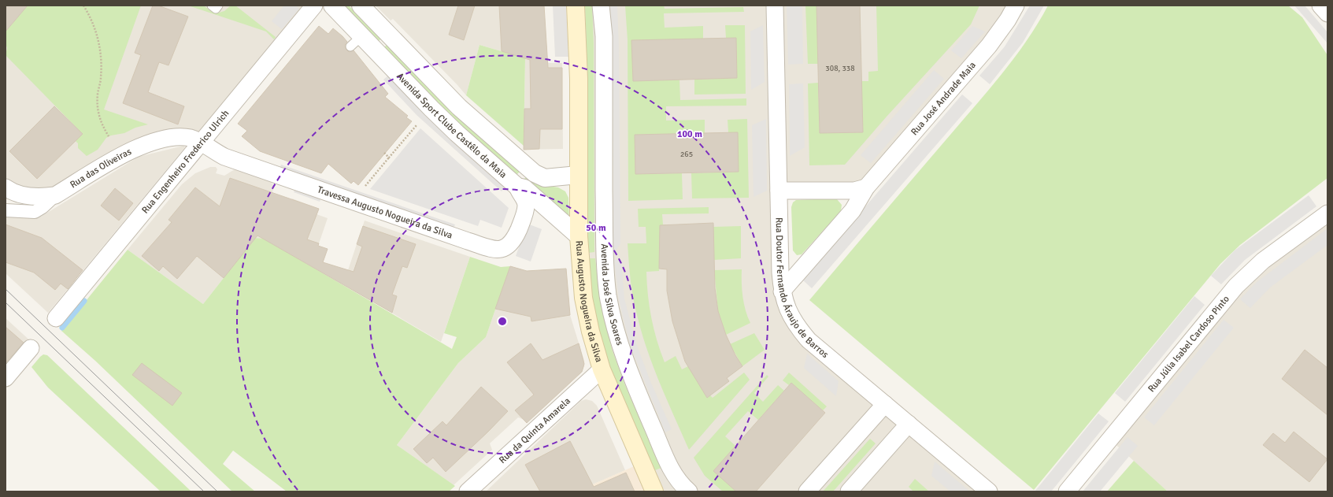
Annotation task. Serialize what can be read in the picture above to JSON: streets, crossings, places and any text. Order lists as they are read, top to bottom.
{
  "streets": {
    "main road": ["Rua Augusto Nogueira da Silva"],
    "street": [
      "Rua José Andrade Maia",
      "Avenida Sport Clube Castêlo da Maia",
      "Rua Engenheiro Frederico Ulrich",
      "Rua das Oliveiras",
      "Travessa Augusto Nogueira da Silva",
      "Rua Doutor Fernando Áraujo de Barros",
      "Avenida José Silva Soares",
      "Rua Júlia Isabel Cardoso Pinto",
      "Rua da Quinta Amarela"
    ]
  },
  "crossings": [
    ["Rua José Andrade Maia", "Rua Doutor Fernando Áraujo de Barros"],
    ["Avenida Sport Clube Castêlo da Maia", "Travessa Augusto Nogueira da Silva"],
    ["Avenida Sport Clube Castêlo da Maia", "Rua Augusto Nogueira da Silva"],
    ["Rua Engenheiro Frederico Ulrich", "Rua das Oliveiras"],
    ["Rua Engenheiro Frederico Ulrich", "Travessa Augusto Nogueira da Silva"],
    ["Rua das Oliveiras", "Travessa Augusto Nogueira da Silva"],
    ["Rua Augusto Nogueira da Silva", "Rua da Quinta Amarela"]
  ],
  "house_numbers": ["308, 338", "265"],
  "rings": ["100 m", "50 m"]
}
